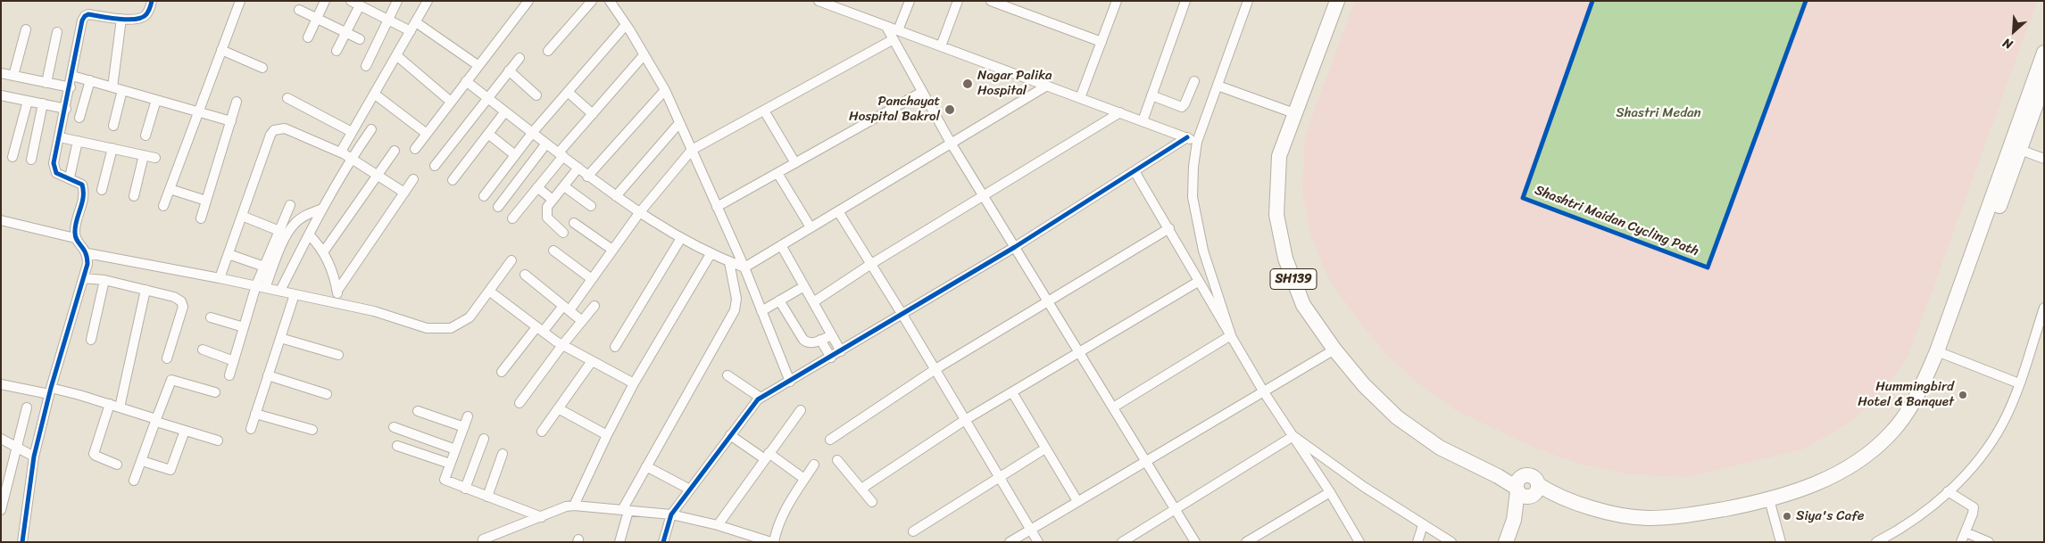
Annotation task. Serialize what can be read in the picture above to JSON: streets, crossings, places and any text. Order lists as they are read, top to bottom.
{
  "streets": {
    "main road": ["SH139"],
    "cycle path": ["Shashtri Maidan Cycling Path"]
  },
  "parks": ["Shastri Medan"],
  "places": [
    "Nagar Palika Hospital",
    "Panchayat Hospital Bakrol",
    "Hummingbird Hotel & Banquet",
    "Siya's Cafe"
  ],
  "north": "bottom left"
}
